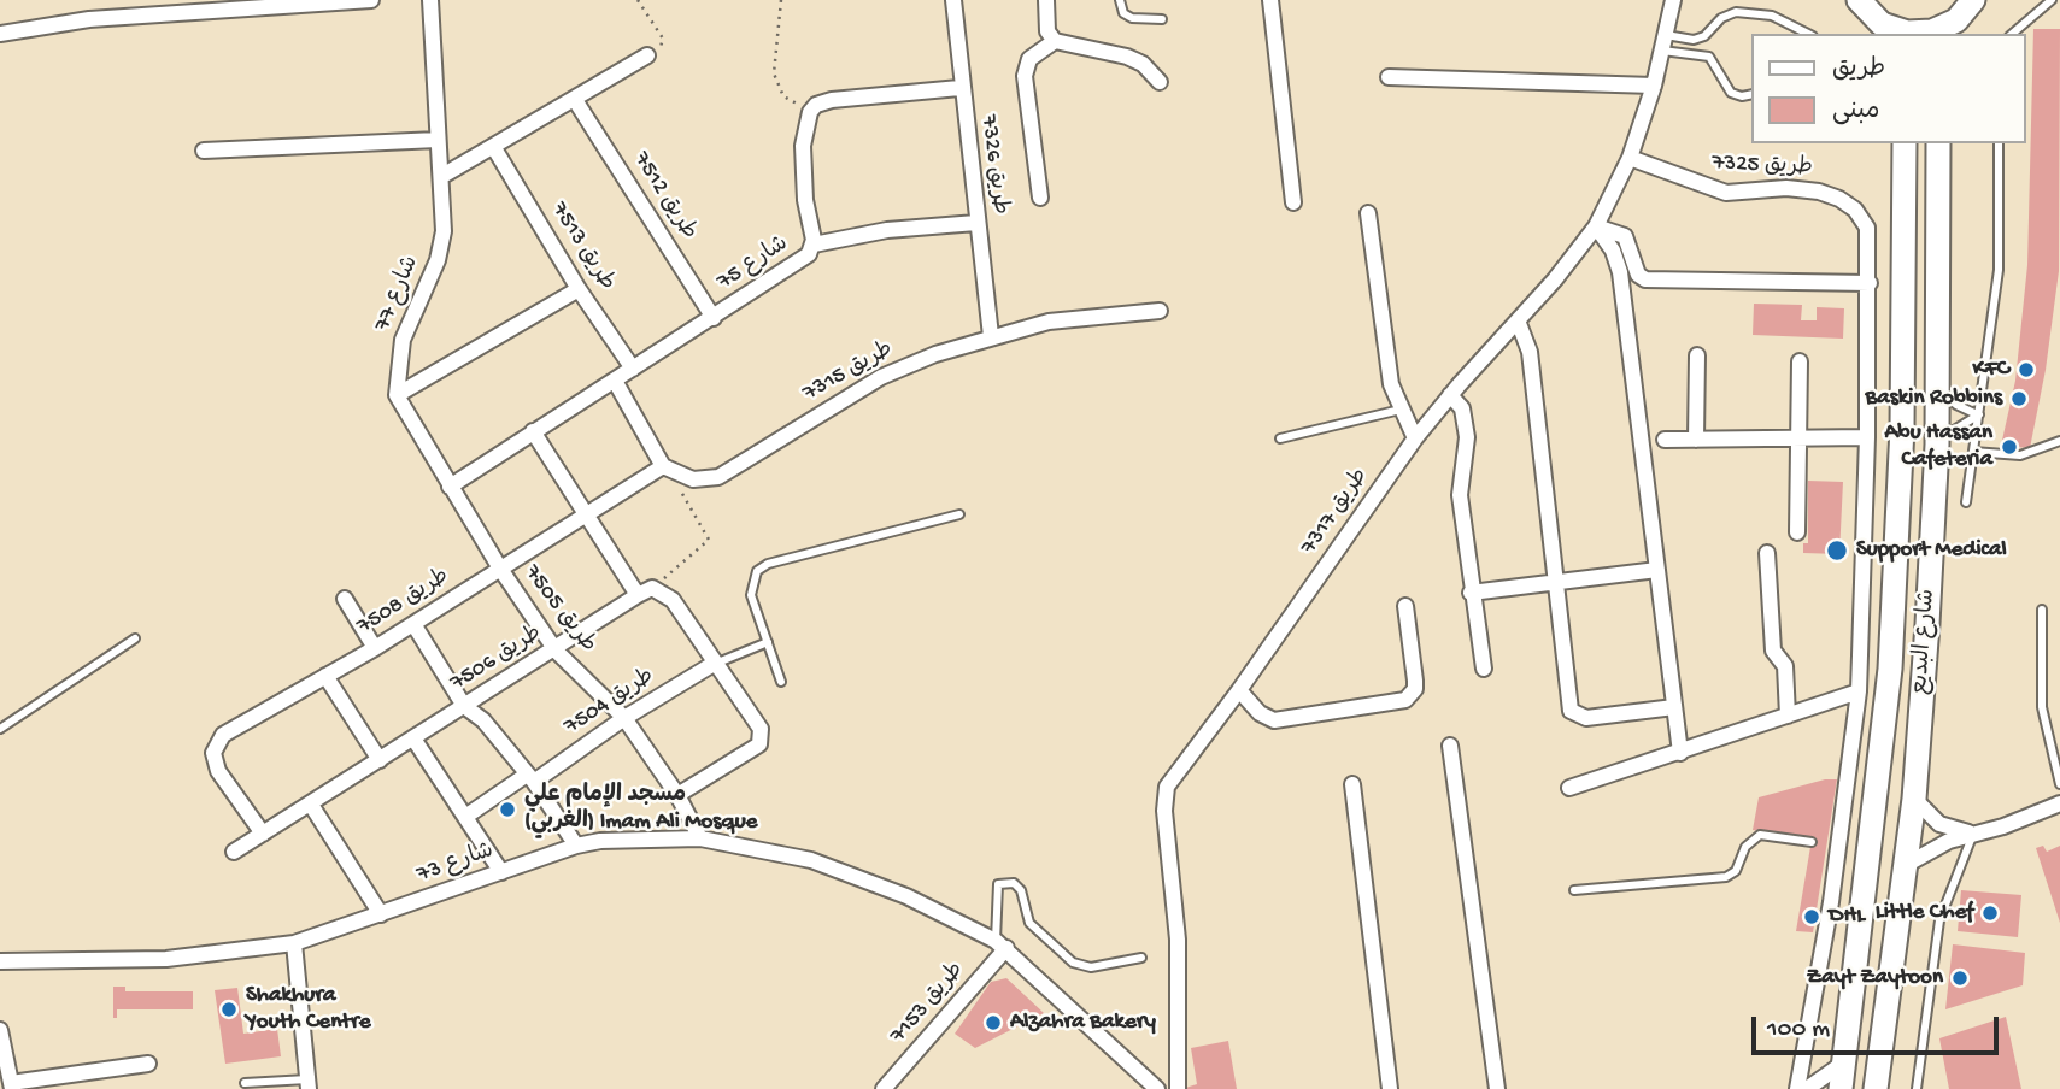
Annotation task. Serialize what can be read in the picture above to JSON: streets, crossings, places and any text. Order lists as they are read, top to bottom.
{
  "streets": {
    "main road": ["شارع البديع"],
    "street": [
      "طريق 7326",
      "طريق 7325",
      "طريق 7512",
      "طريق 7513",
      "شارع 75",
      "شارع 77",
      "طريق 7315",
      "طريق 7317",
      "طريق 7508",
      "طريق 7505",
      "طريق 7506",
      "طريق 7504",
      "شارع 73",
      "طريق 7153"
    ]
  },
  "crossings": [
    ["طريق 7326", "طريق 7315"],
    ["طريق 7325", "طريق 7317"],
    ["طريق 7512", "شارع 75"],
    ["طريق 7513", "شارع 75"],
    ["شارع 75", "طريق 7505"],
    ["شارع 77", "طريق 7505"],
    ["طريق 7508", "طريق 7505"],
    ["طريق 7508", "طريق 7506"],
    ["طريق 7505", "طريق 7506"],
    ["طريق 7505", "طريق 7504"],
    ["طريق 7505", "شارع 73"],
    ["شارع 73", "طريق 7153"]
  ],
  "places": [
    "KFC",
    "Baskin Robbins",
    "Abu Hassan Cafeteria",
    "Support Medical",
    "مسجد الإمام علي (الغربي) Imam Ali Mosque",
    "Little Chef",
    "DHL",
    "Zayt Zaytoon",
    "Shakhura Youth Centre",
    "Alzahra Bakery"
  ],
  "legend": ["طريق", "مبنى"],
  "scale_bar": "100 m"
}
